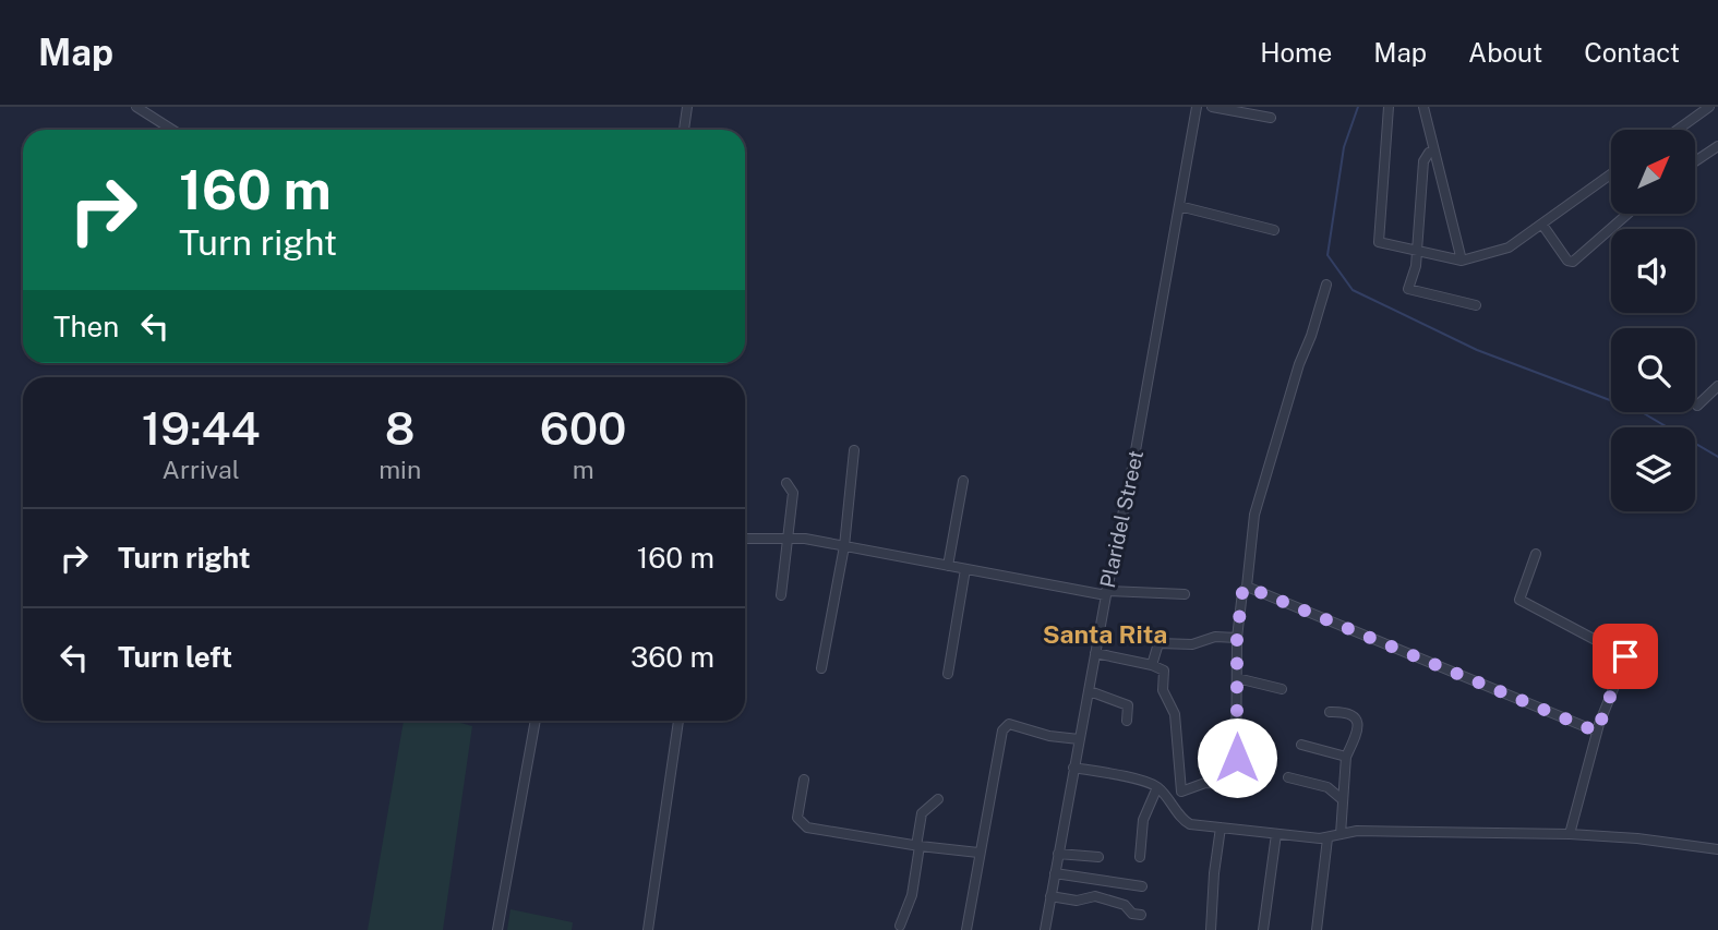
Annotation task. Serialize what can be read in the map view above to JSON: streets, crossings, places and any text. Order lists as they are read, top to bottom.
{
  "streets": {
    "street": ["Plaridel Street"]
  },
  "districts": ["Santa Rita"],
  "north": "top right",
  "page": {
    "header": "Map",
    "nav": [
      "Home",
      "Map",
      "About",
      "Contact"
    ],
    "turn": ["160 m", "Turn right"],
    "then": "Then",
    "eta": [
      "19:44",
      "Arrival",
      "8",
      "min",
      "600",
      "m"
    ],
    "list": [
      {
        "name": "Turn right",
        "value": "160 m"
      },
      {
        "name": "Turn left",
        "value": "360 m"
      }
    ]
  }
}
